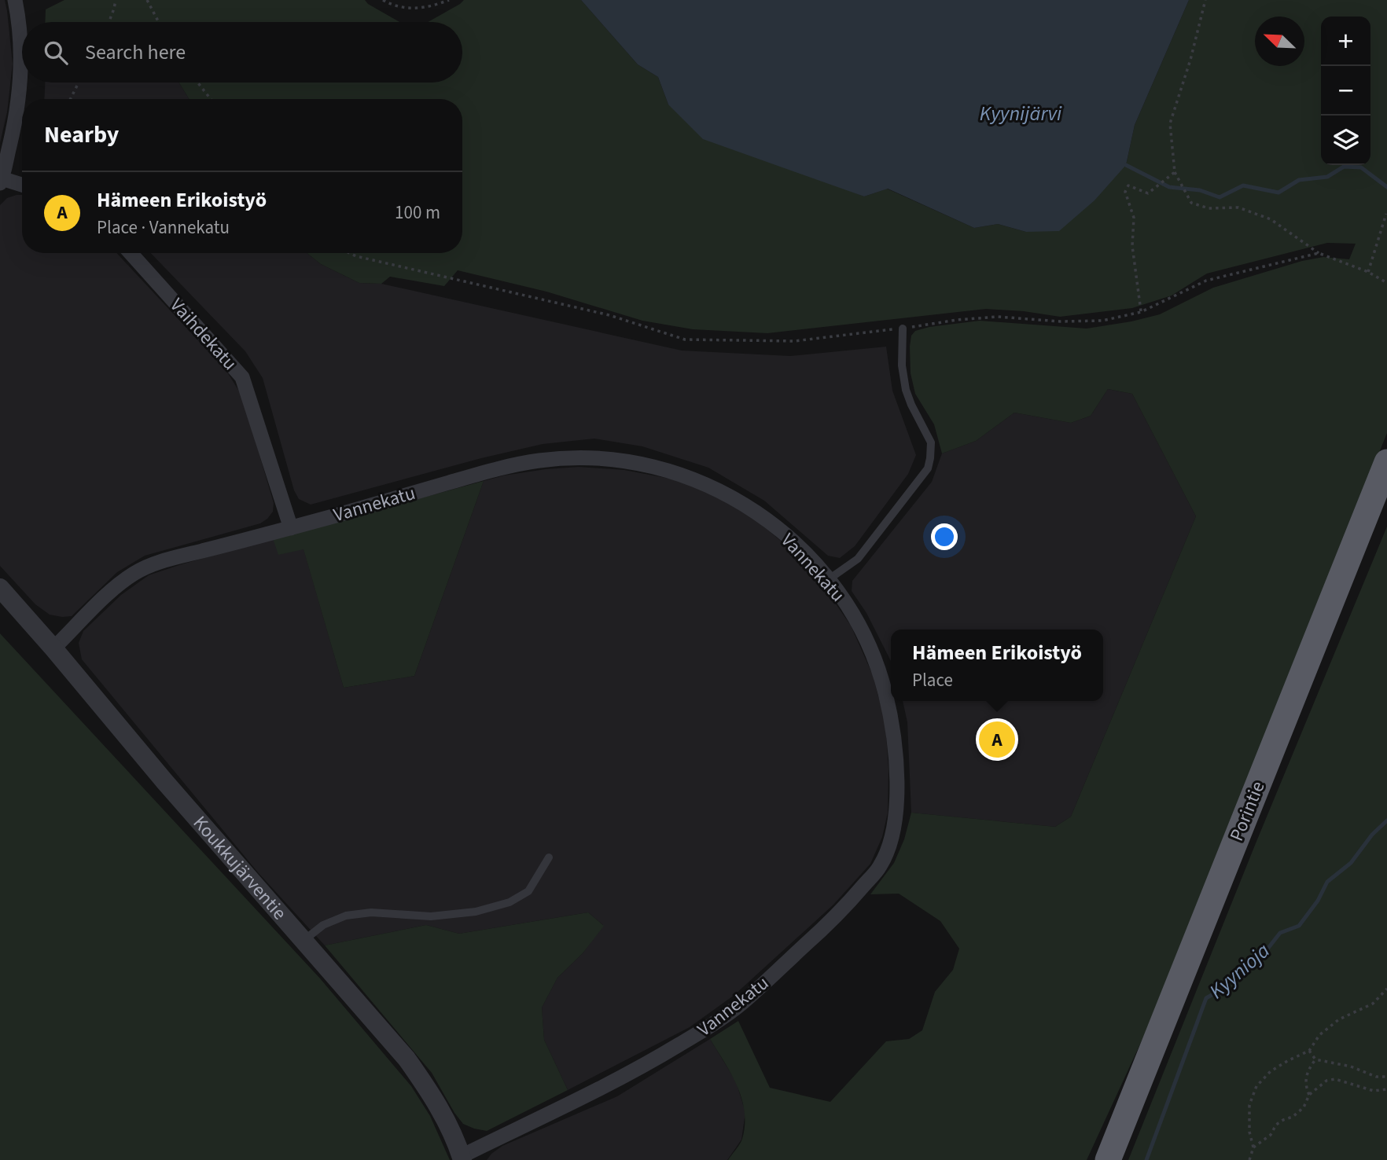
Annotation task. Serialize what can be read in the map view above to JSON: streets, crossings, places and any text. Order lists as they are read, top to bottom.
{
  "streets": {
    "highway": ["Porintie"],
    "street": ["Vaihdekatu", "Vannekatu", "Koukkujärventie"]
  },
  "crossings": [
    ["Vaihdekatu", "Vannekatu"],
    ["Vannekatu", "Koukkujärventie"]
  ],
  "water": ["Kyynijärvi", "Kyynioja"],
  "north": "top left",
  "page": {
    "map_buttons": ["+", "−"],
    "search": "Search here",
    "heading": "Nearby",
    "list": [
      {
        "mark": "A",
        "name": "Hämeen Erikoistyö",
        "note": "Place · Vannekatu",
        "value": "100 m"
      }
    ],
    "popup": ["Hämeen Erikoistyö", "Place"],
    "pins": "A"
  }
}
